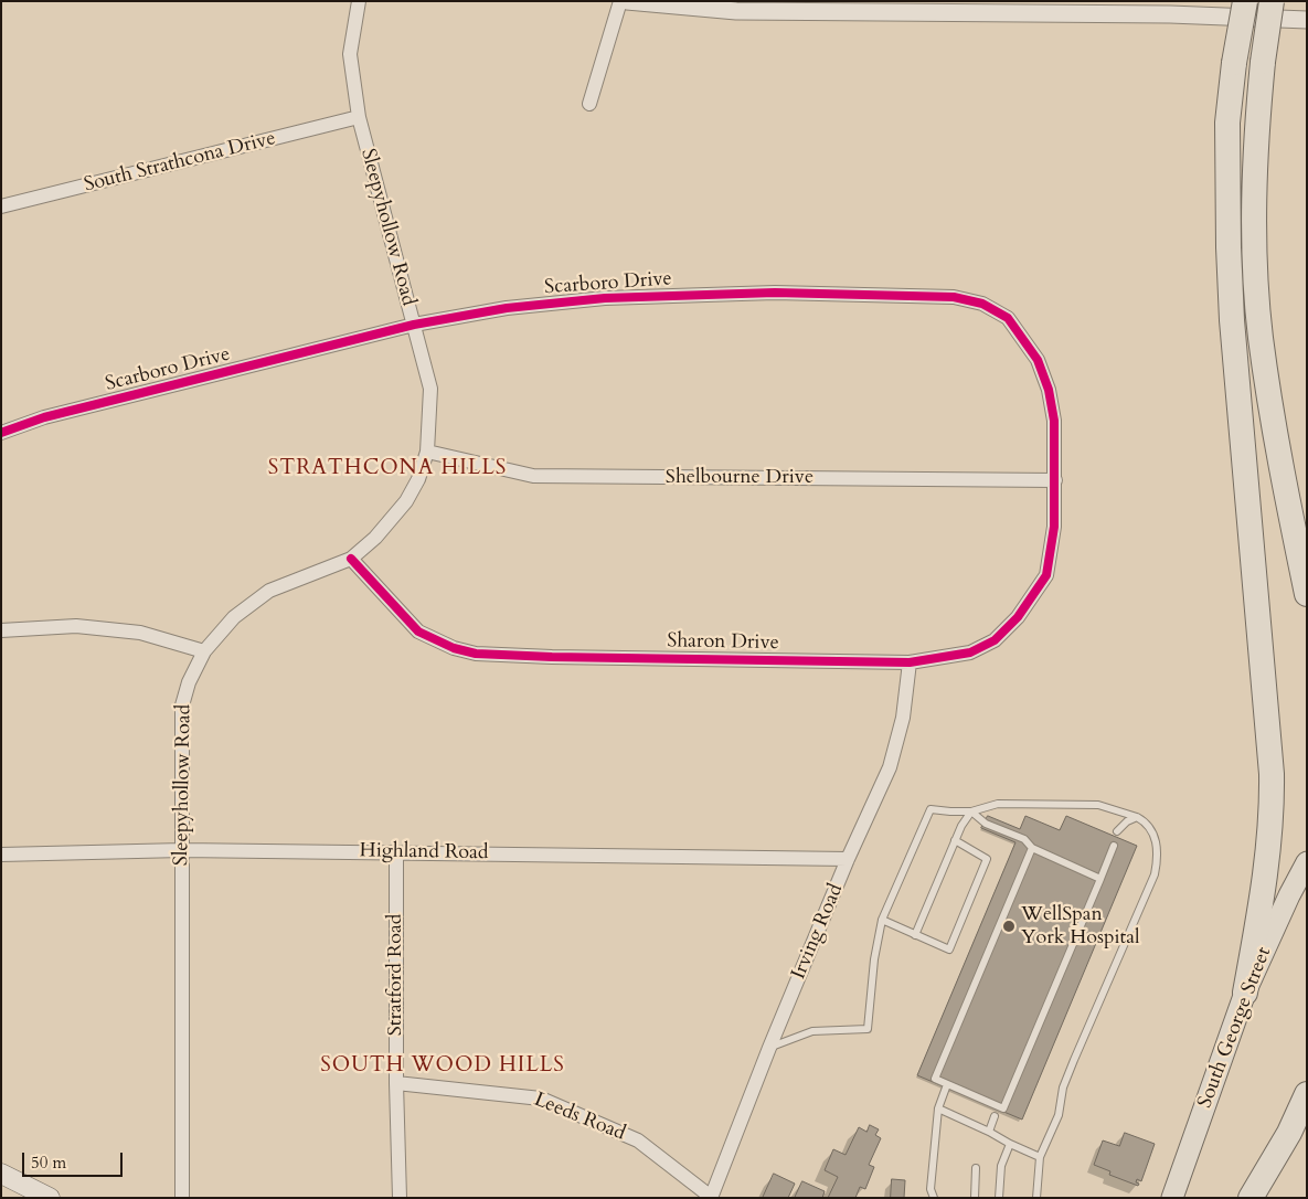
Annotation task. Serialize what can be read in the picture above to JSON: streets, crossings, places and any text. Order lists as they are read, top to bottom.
{
  "streets": {
    "main road": ["South George Street"],
    "street": [
      "South Strathcona Drive",
      "Sleepyhollow Road",
      "Scarboro Drive",
      "Shelbourne Drive",
      "Sharon Drive",
      "Highland Road",
      "Irving Road",
      "Stratford Road",
      "Leeds Road"
    ]
  },
  "crossings": [
    ["South Strathcona Drive", "Sleepyhollow Road"],
    ["Sleepyhollow Road", "Scarboro Drive"],
    ["Sleepyhollow Road", "Shelbourne Drive"],
    ["Sleepyhollow Road", "Sharon Drive"],
    ["Sleepyhollow Road", "Highland Road"],
    ["Scarboro Drive", "Shelbourne Drive"],
    ["Scarboro Drive", "Sharon Drive"],
    ["Sharon Drive", "Irving Road"],
    ["Highland Road", "Irving Road"],
    ["Highland Road", "Stratford Road"],
    ["Irving Road", "Leeds Road"],
    ["Stratford Road", "Leeds Road"]
  ],
  "districts": ["STRATHCONA HILLS", "SOUTH WOOD HILLS"],
  "places": ["WellSpan York Hospital"],
  "scale_bar": "50 m"
}
